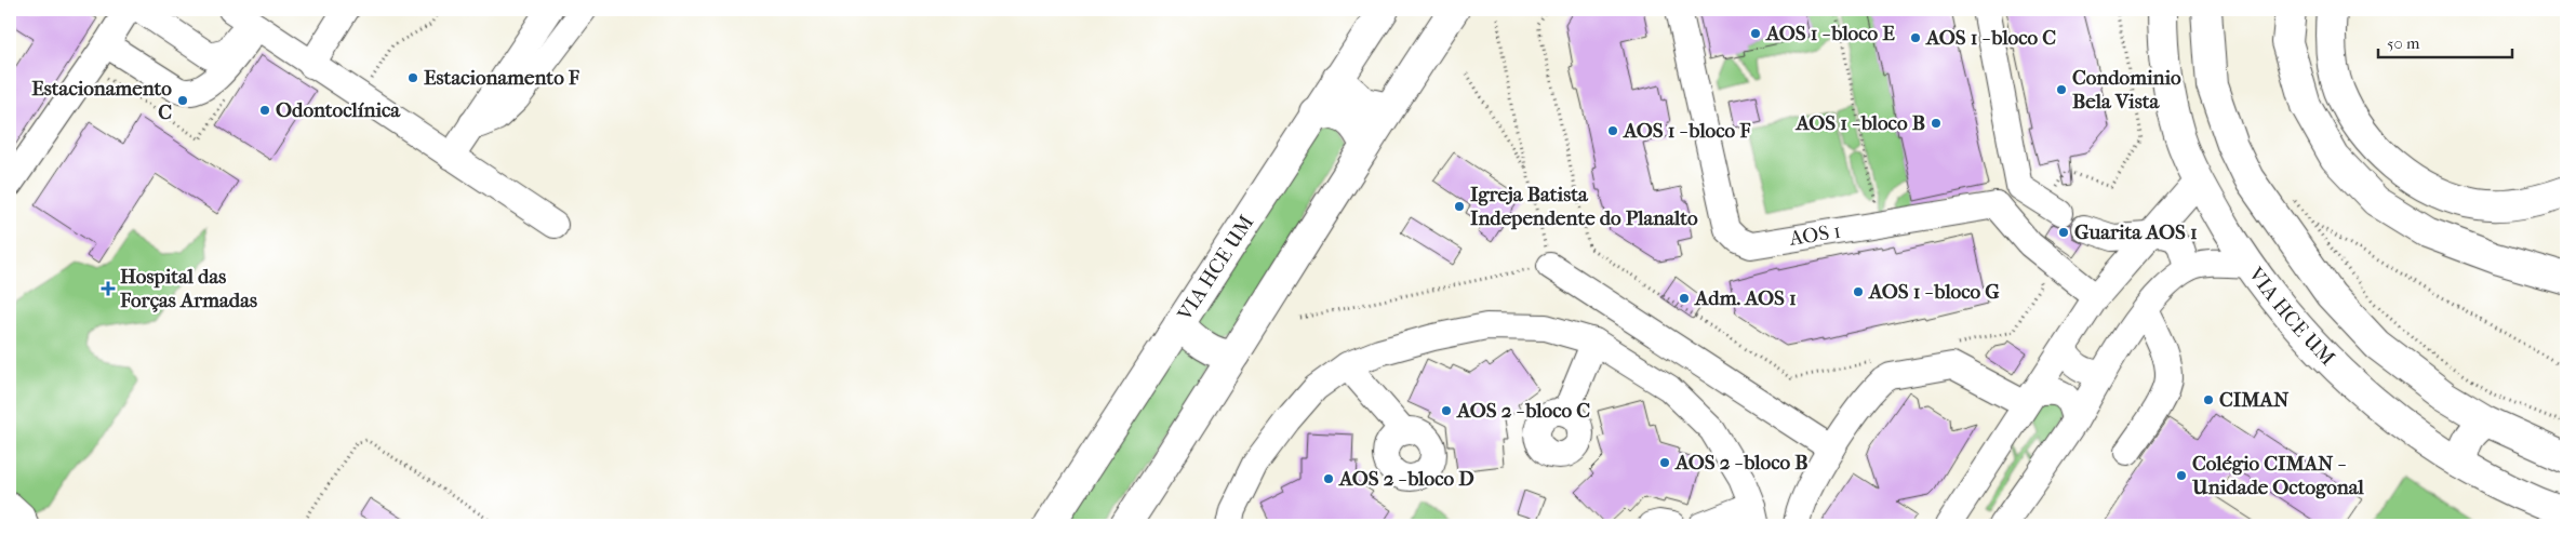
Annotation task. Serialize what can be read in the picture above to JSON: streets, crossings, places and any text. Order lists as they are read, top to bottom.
{
  "streets": {
    "main road": ["VIA HCE UM"],
    "street": ["AOS 1"]
  },
  "places": {
    "other": [
      "AOS 1 - bloco E",
      "AOS 1 - bloco C",
      "Estacionamento F",
      "Condominio Bela Vista",
      "Estacionamento C",
      "Odontoclínica",
      "AOS 1 - bloco B",
      "AOS 1 - bloco F",
      "Igreja Batista Independente do Planalto",
      "Guarita AOS 1",
      "AOS 1 - bloco G",
      "Adm. AOS 1",
      "CIMAN",
      "AOS 2 - bloco C",
      "AOS 2 - bloco B",
      "Colégio CIMAN - Unidade Octogonal",
      "AOS 2 - bloco D"
    ],
    "health": ["Hospital das Forças Armadas"]
  },
  "scale_bar": "50 m"
}
